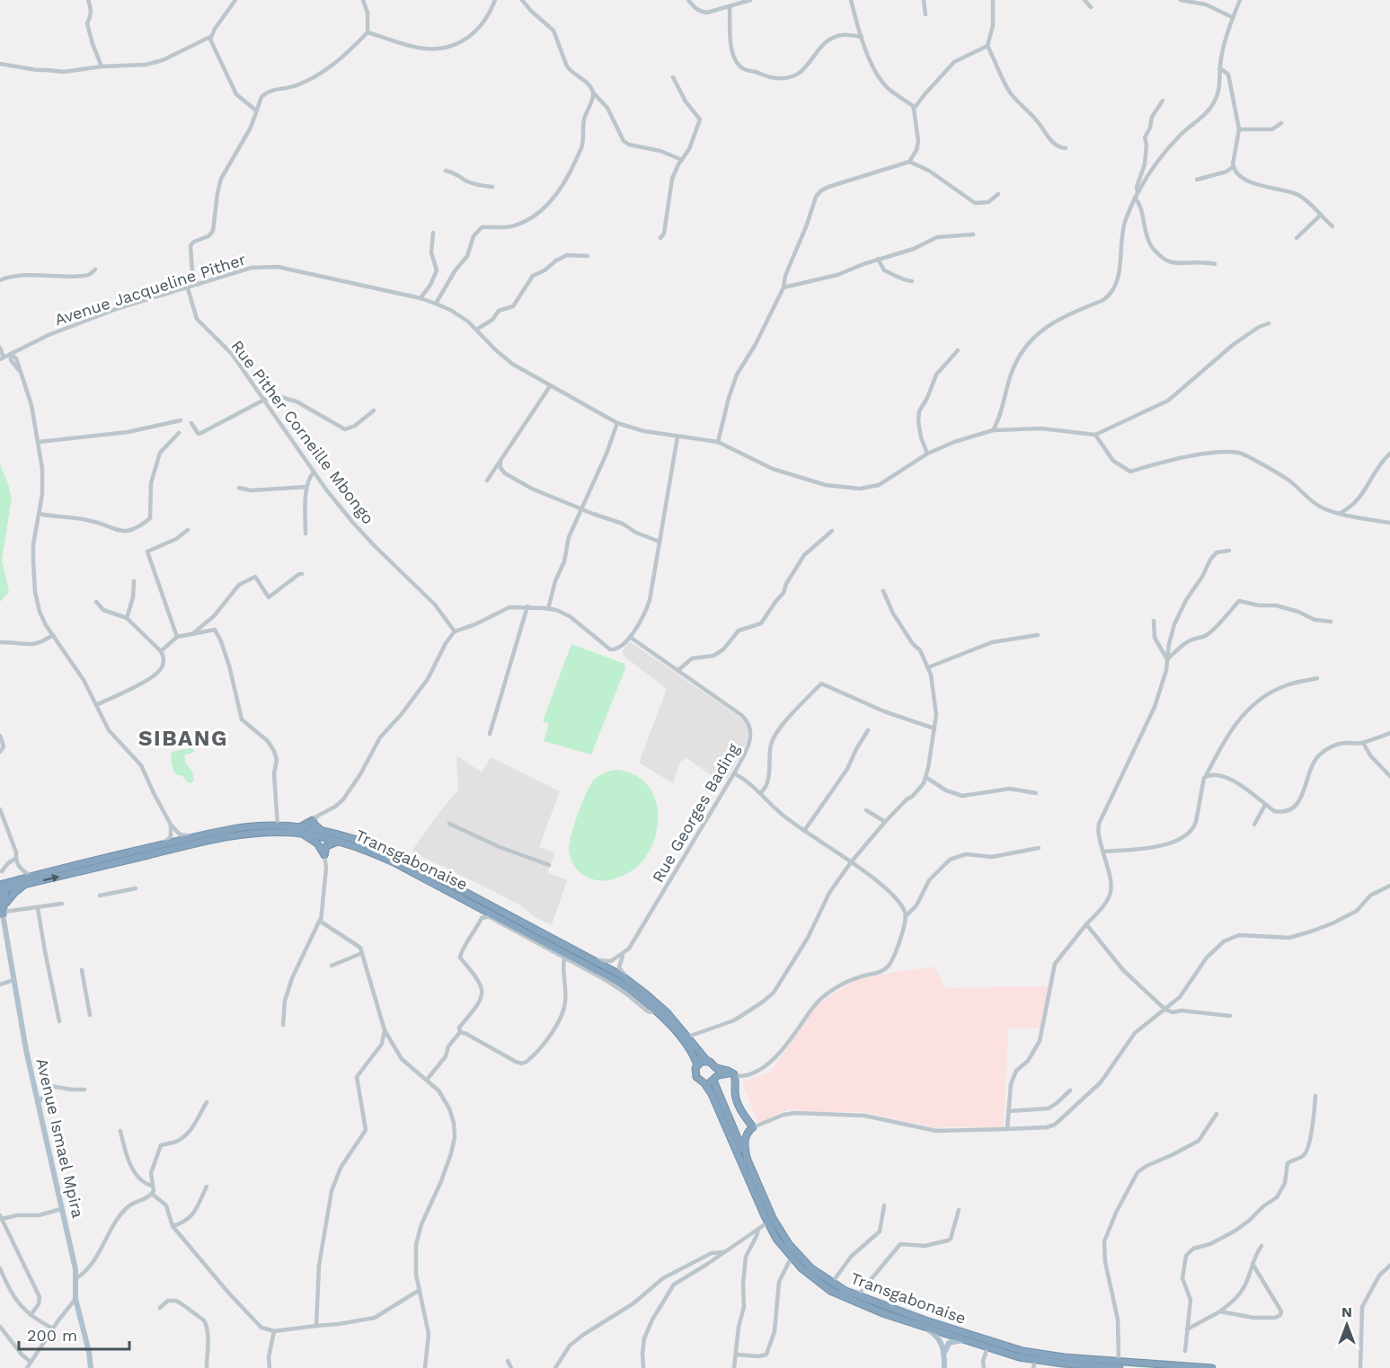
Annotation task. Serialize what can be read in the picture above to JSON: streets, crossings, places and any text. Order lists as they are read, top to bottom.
{
  "streets": {
    "highway": ["Transgabonaise"],
    "main road": ["Avenue Ismael Mpira"],
    "street": ["Avenue Jacqueline Pither", "Rue Pither Corneille Mbongo", "Rue Georges Bading"]
  },
  "crossings": [
    ["Avenue Jacqueline Pither", "Rue Pither Corneille Mbongo"]
  ],
  "districts": ["SIBANG"],
  "scale_bar": "200 m",
  "north": "top"
}
